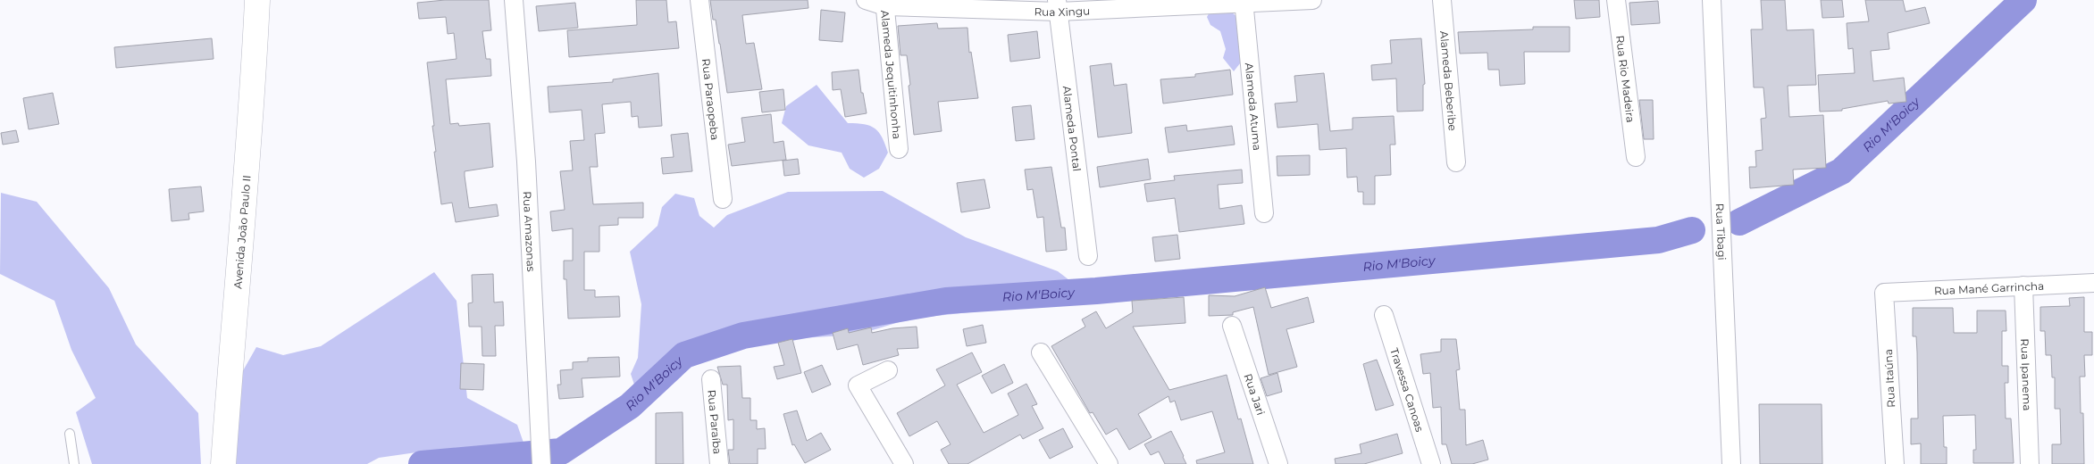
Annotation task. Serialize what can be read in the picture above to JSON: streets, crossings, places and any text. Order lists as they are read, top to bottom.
{
  "streets": {
    "main road": ["Avenida João Paulo II"],
    "street": [
      "Rua Xingu",
      "Alameda Jequitinhonha",
      "Rua Rio Madeira",
      "Alameda Beberibe",
      "Rua Paraopeba",
      "Alameda Atuma",
      "Alameda Pontal",
      "Rua Amazonas",
      "Rua Tibagi",
      "Rua Mané Garrincha",
      "Rua Ipanema",
      "Rua Itaúna",
      "Travessa Canoas",
      "Rua Jari",
      "Rua Paraíba"
    ]
  },
  "crossings": [
    ["Rua Xingu", "Alameda Jequitinhonha"],
    ["Rua Xingu", "Alameda Atuma"],
    ["Rua Xingu", "Alameda Pontal"],
    ["Rua Mané Garrincha", "Rua Ipanema"],
    ["Rua Mané Garrincha", "Rua Itaúna"]
  ],
  "water": ["Rio M'Boicy"]
}
